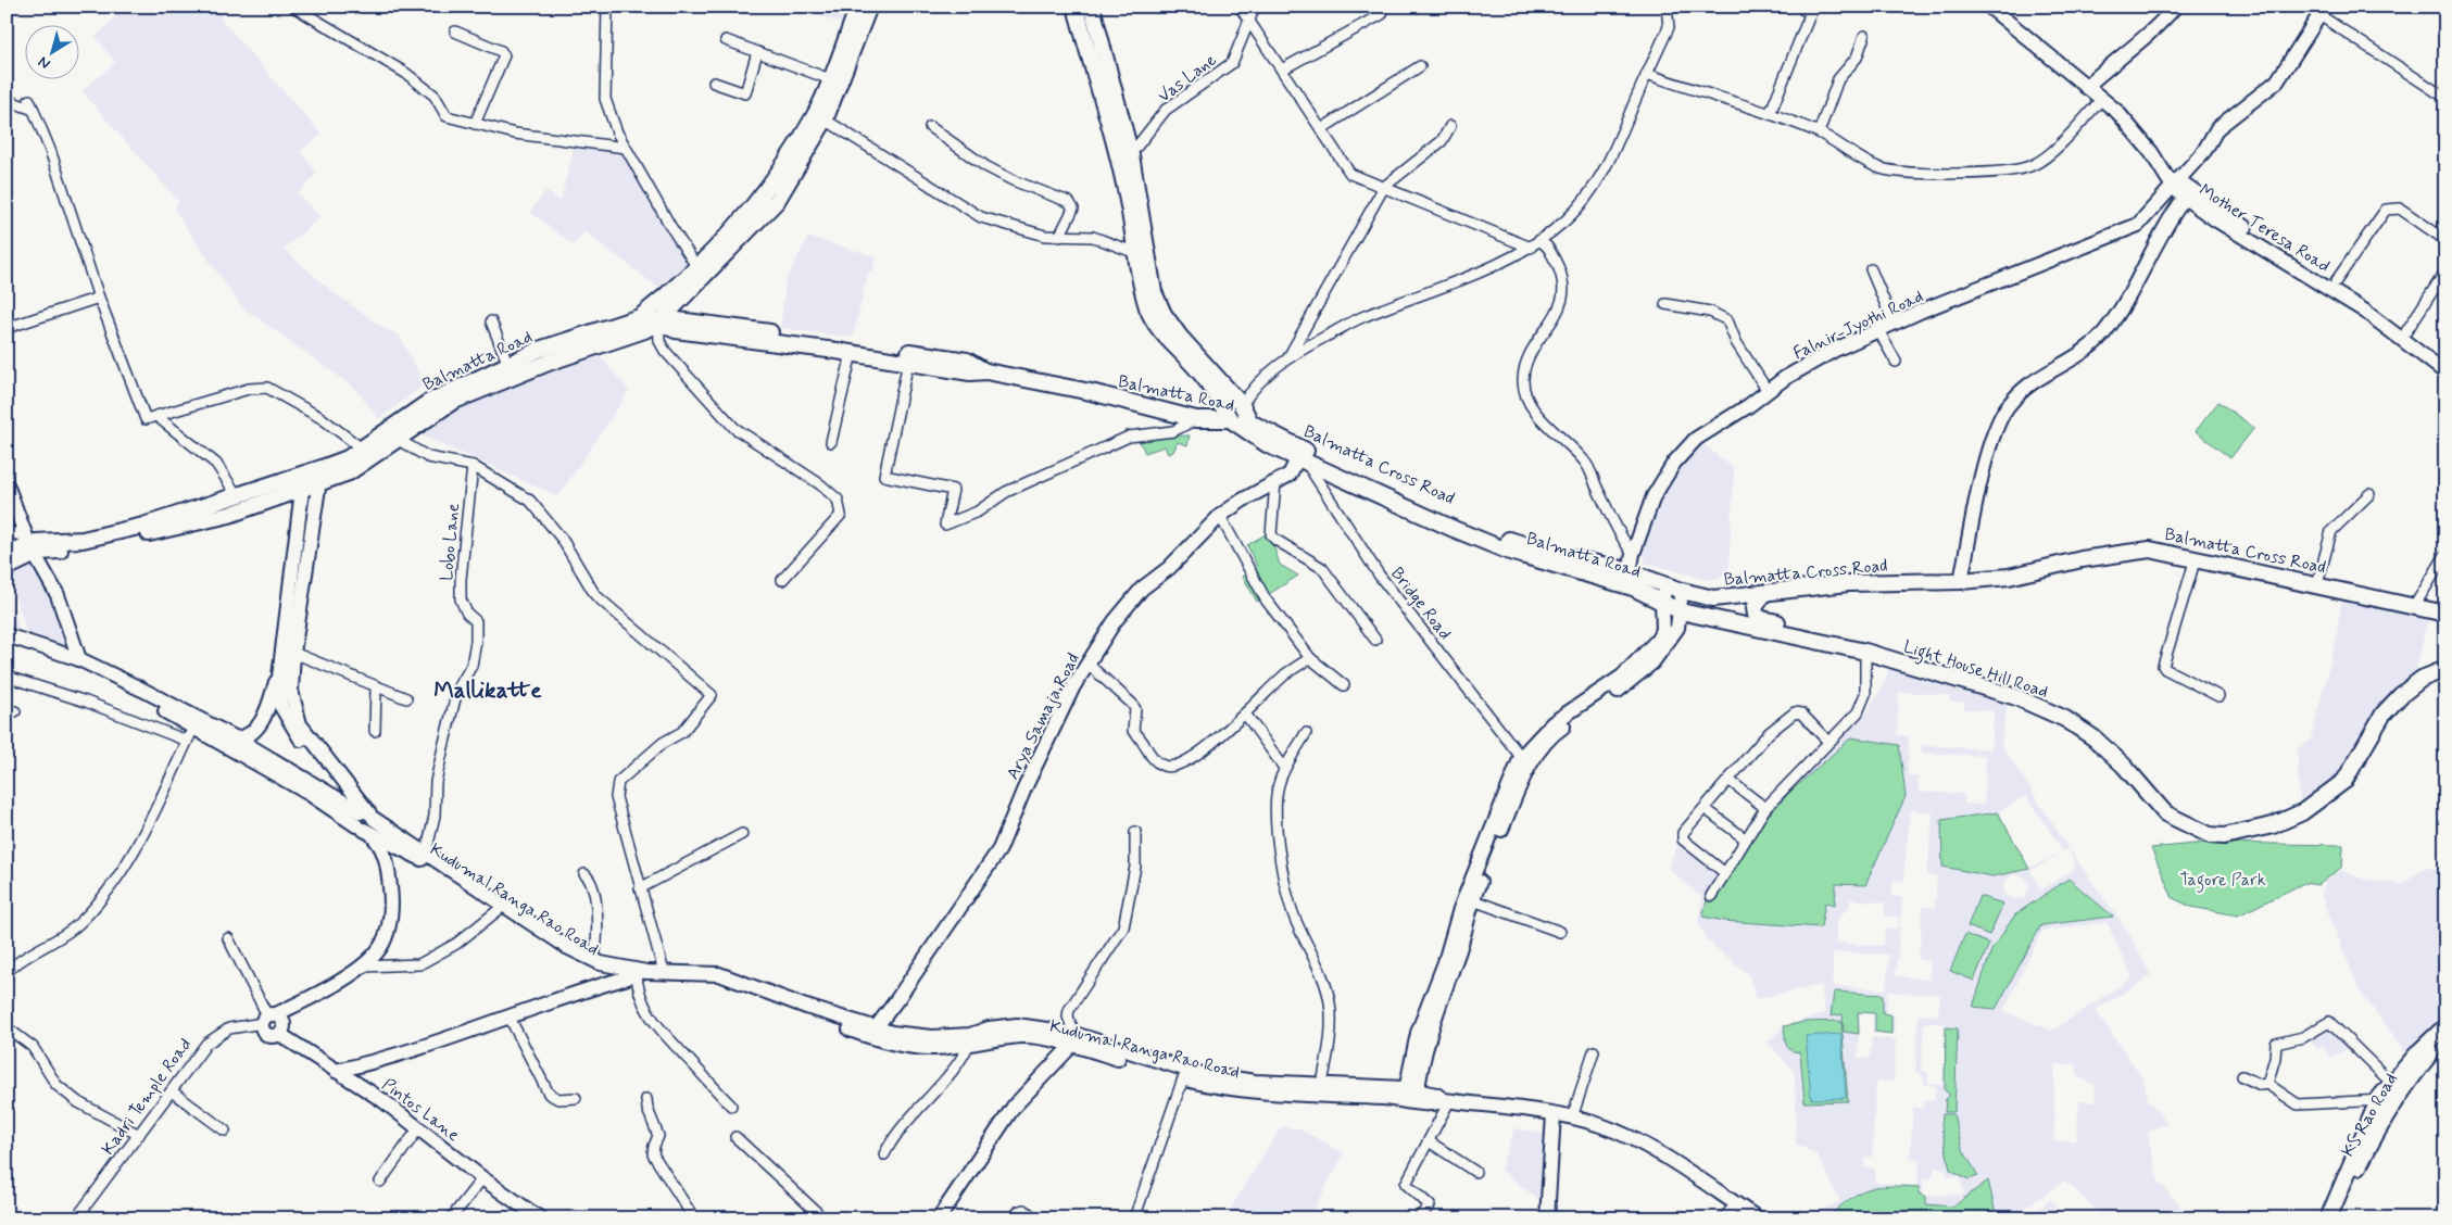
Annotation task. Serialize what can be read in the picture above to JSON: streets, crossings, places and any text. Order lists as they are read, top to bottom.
{
  "streets": {
    "main road": [
      "Mother Teresa Road",
      "Falnir-Jyothi Road",
      "Balmatta Road",
      "Balmatta Cross Road",
      "Light House Hill Road",
      "Arya Samaja Road",
      "Kudumal Ranga Rao Road",
      "Kadri Temple Road",
      "Pintos Lane",
      "KS Rao Road"
    ],
    "street": ["Vas Lane", "Lobo Lane", "Bridge Road"]
  },
  "crossings": [
    ["Vas Lane", "Balmatta Cross Road"],
    ["Mother Teresa Road", "Falnir-Jyothi Road"],
    ["Falnir-Jyothi Road", "Balmatta Cross Road"],
    ["Balmatta Road", "Bridge Road"],
    ["Balmatta Road", "Light House Hill Road"],
    ["Balmatta Road", "Arya Samaja Road"],
    ["Bridge Road", "Arya Samaja Road"],
    ["Arya Samaja Road", "Kudumal Ranga Rao Road"],
    ["Kudumal Ranga Rao Road", "Kadri Temple Road"],
    ["Kadri Temple Road", "Pintos Lane"]
  ],
  "districts": ["Mallikatte"],
  "parks": ["Tagore Park"],
  "north": "bottom left"
}
